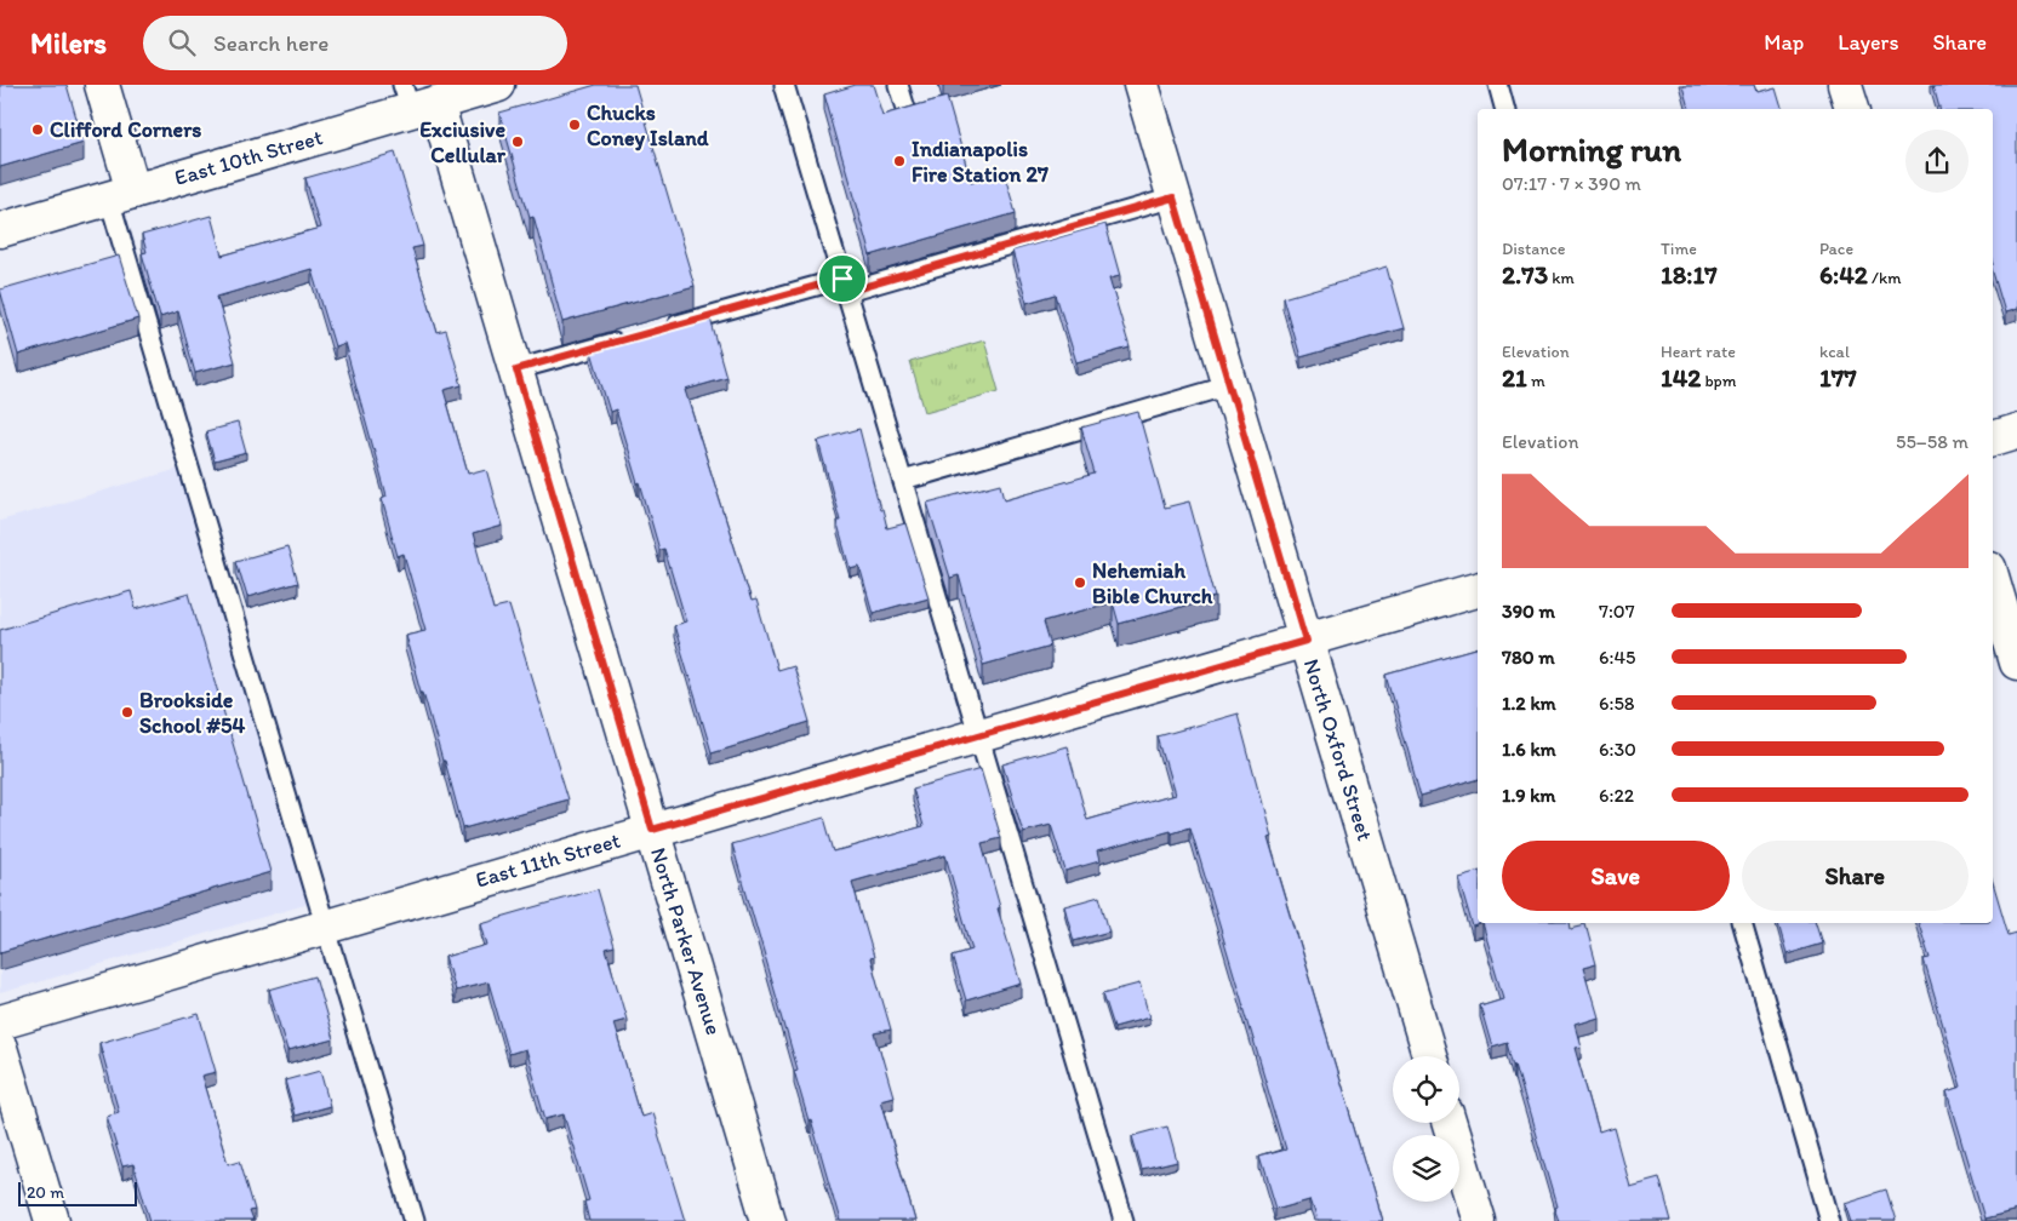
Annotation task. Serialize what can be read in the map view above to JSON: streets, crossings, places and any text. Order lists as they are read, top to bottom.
{
  "streets": {
    "street": [
      "East 10th Street",
      "North Oxford Street",
      "East 11th Street",
      "North Parker Avenue"
    ]
  },
  "crossings": [
    ["East 10th Street", "North Parker Avenue"],
    ["North Oxford Street", "East 11th Street"],
    ["East 11th Street", "North Parker Avenue"]
  ],
  "places": [
    "Chucks Coney Island",
    "Clifford Corners",
    "Exciusive Cellular",
    "Indianapolis Fire Station 27",
    "Nehemiah Bible Church",
    "Brookside School #54"
  ],
  "scale_bar": "20 m",
  "page": {
    "header": "Milers",
    "search": "Search here",
    "nav": ["Map", "Layers", "Share"],
    "heading": ["Morning run", "07:17 · 7 × 390 m"],
    "stats": [
      ["Distance", "2.73 km"],
      ["Time", "18:17"],
      ["Pace", "6:42 /km"],
      ["Elevation", "21 m"],
      ["Heart rate", "142 bpm"],
      ["kcal", "177"]
    ],
    "chart": ["Elevation", "55–58 m"],
    "list": [
      {
        "name": "390 m",
        "note": "7:07"
      },
      {
        "name": "780 m",
        "note": "6:45"
      },
      {
        "name": "1.2 km",
        "note": "6:58"
      },
      {
        "name": "1.6 km",
        "note": "6:30"
      },
      {
        "name": "1.9 km",
        "note": "6:22"
      }
    ],
    "buttons": ["Save", "Share"],
    "scale": "20 m"
  }
}
